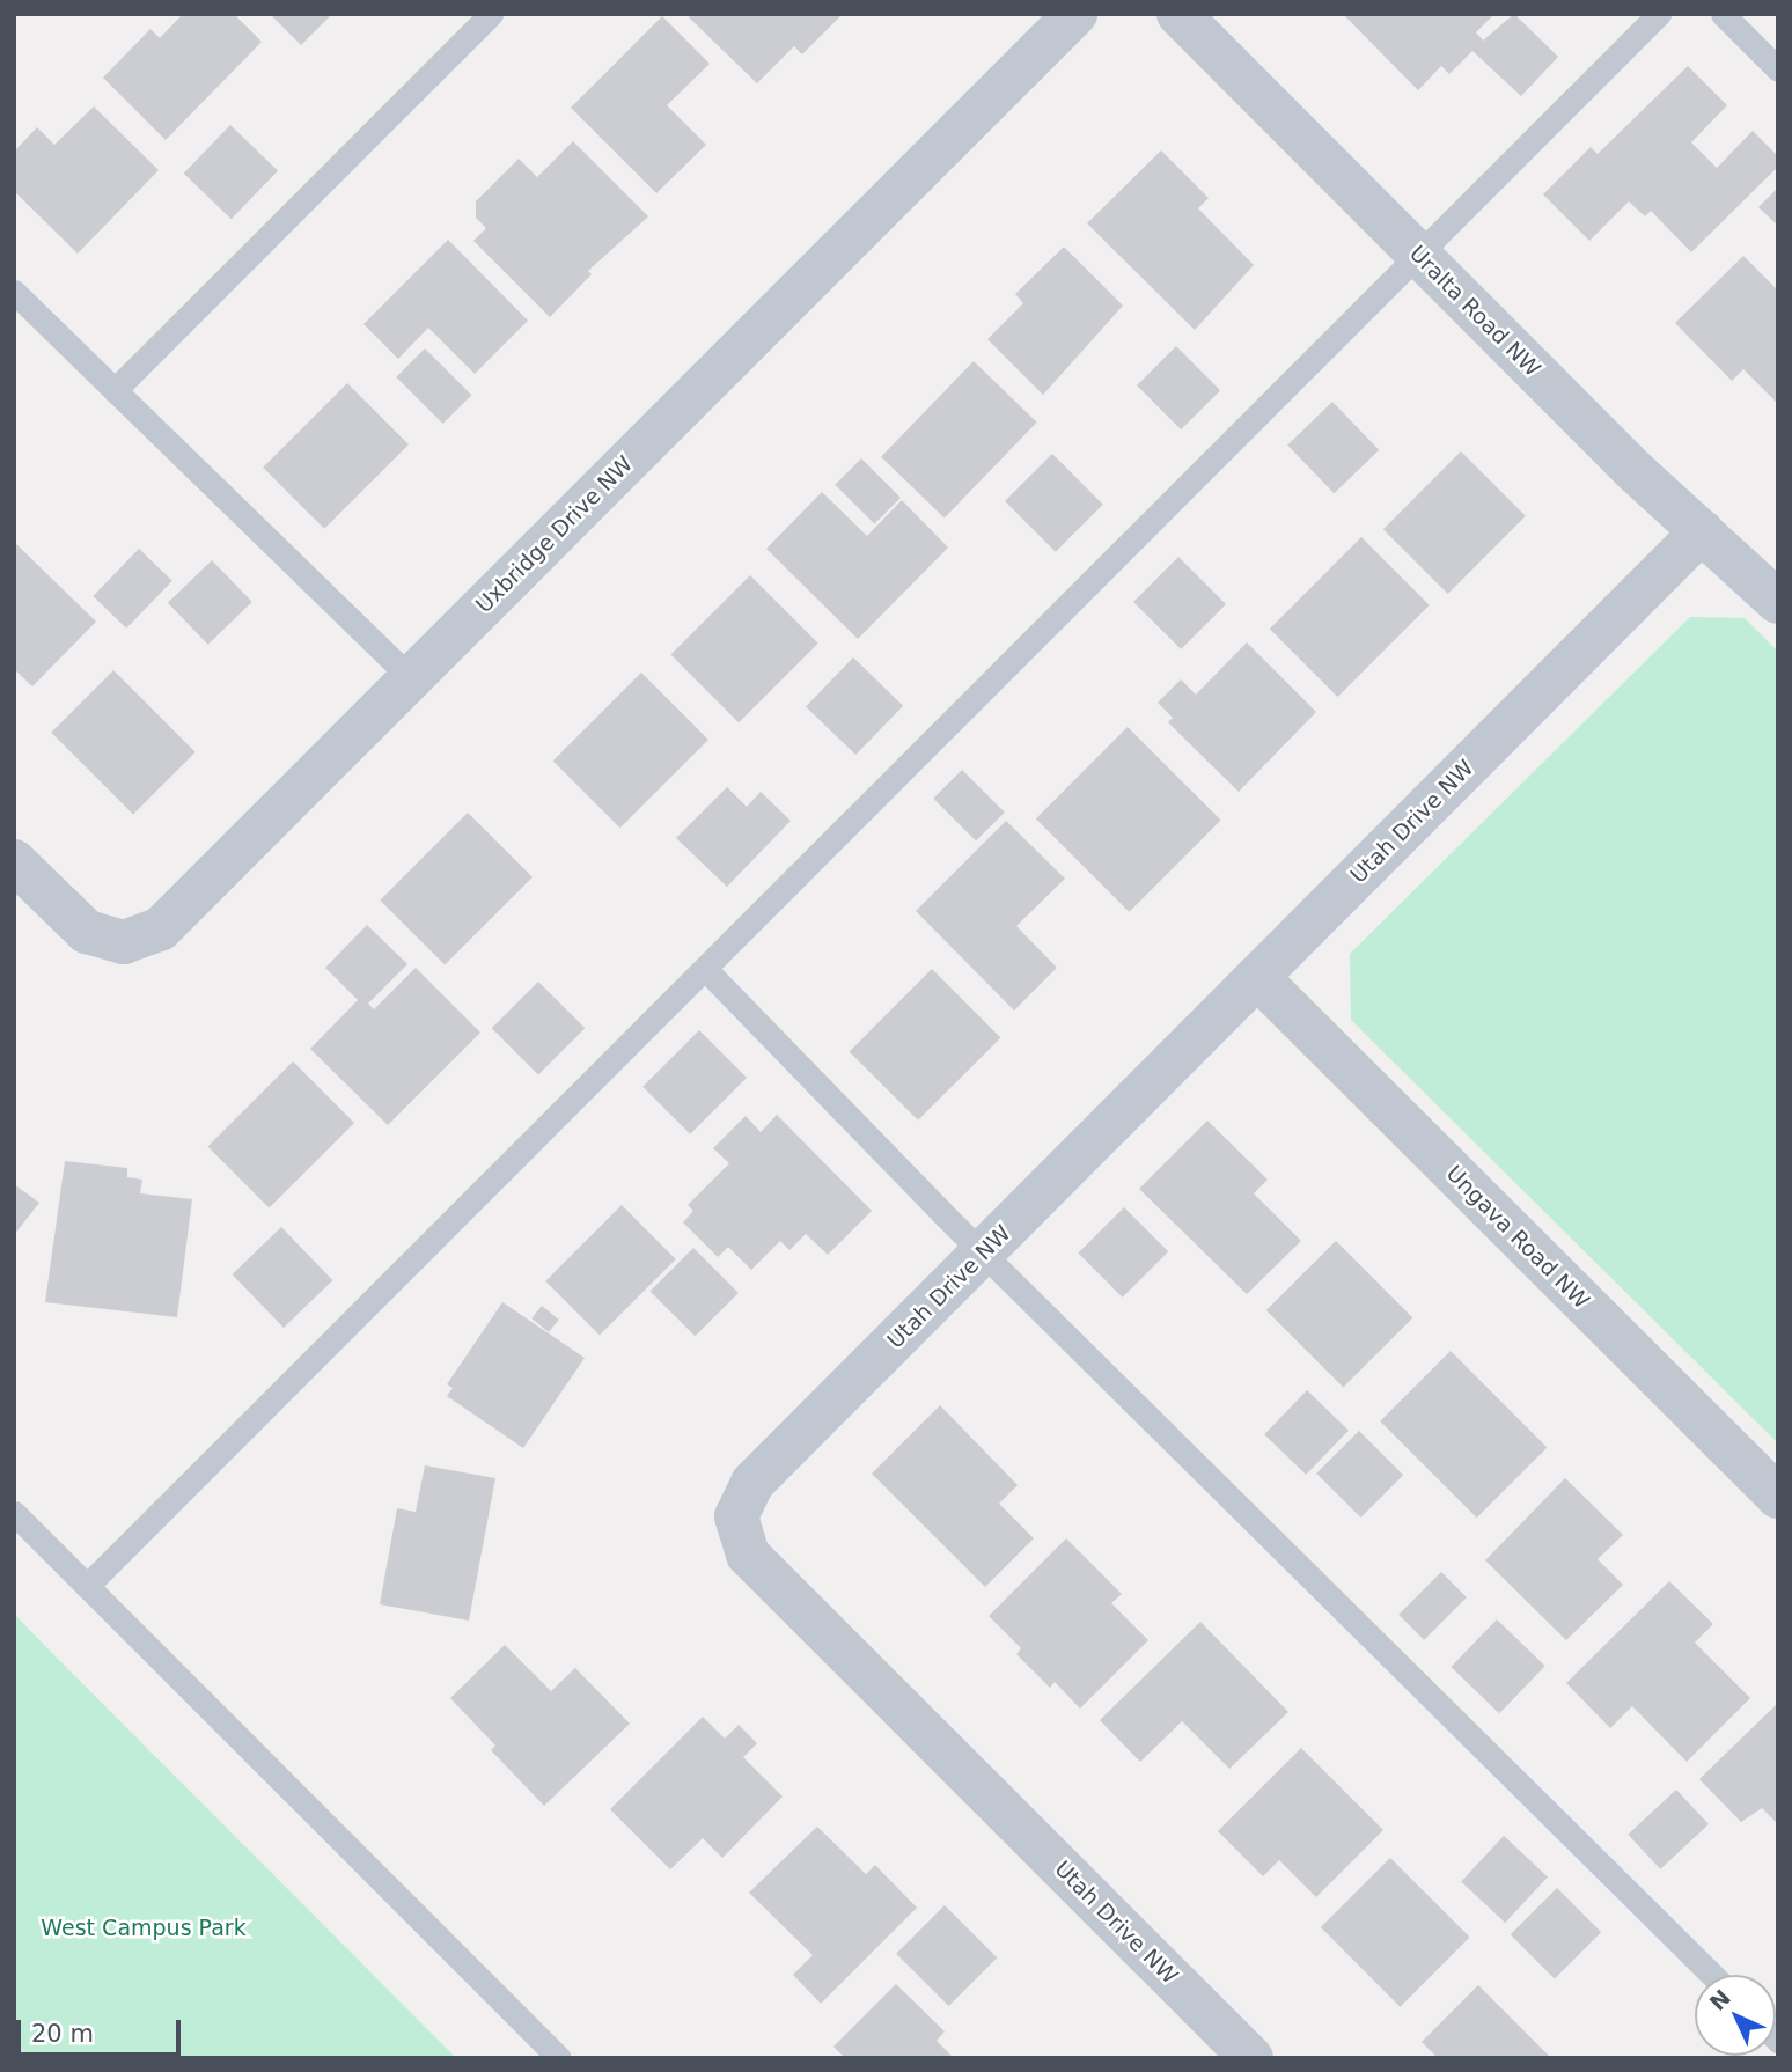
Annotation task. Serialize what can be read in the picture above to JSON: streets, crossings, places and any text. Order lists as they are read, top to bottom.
{
  "streets": {
    "street": [
      "Uralta Road NW",
      "Uxbridge Drive NW",
      "Utah Drive NW",
      "Ungava Road NW"
    ]
  },
  "crossings": [
    ["Uralta Road NW", "Utah Drive NW"],
    ["Utah Drive NW", "Ungava Road NW"]
  ],
  "parks": ["West Campus Park"],
  "scale_bar": "20 m",
  "north": "top left"
}
